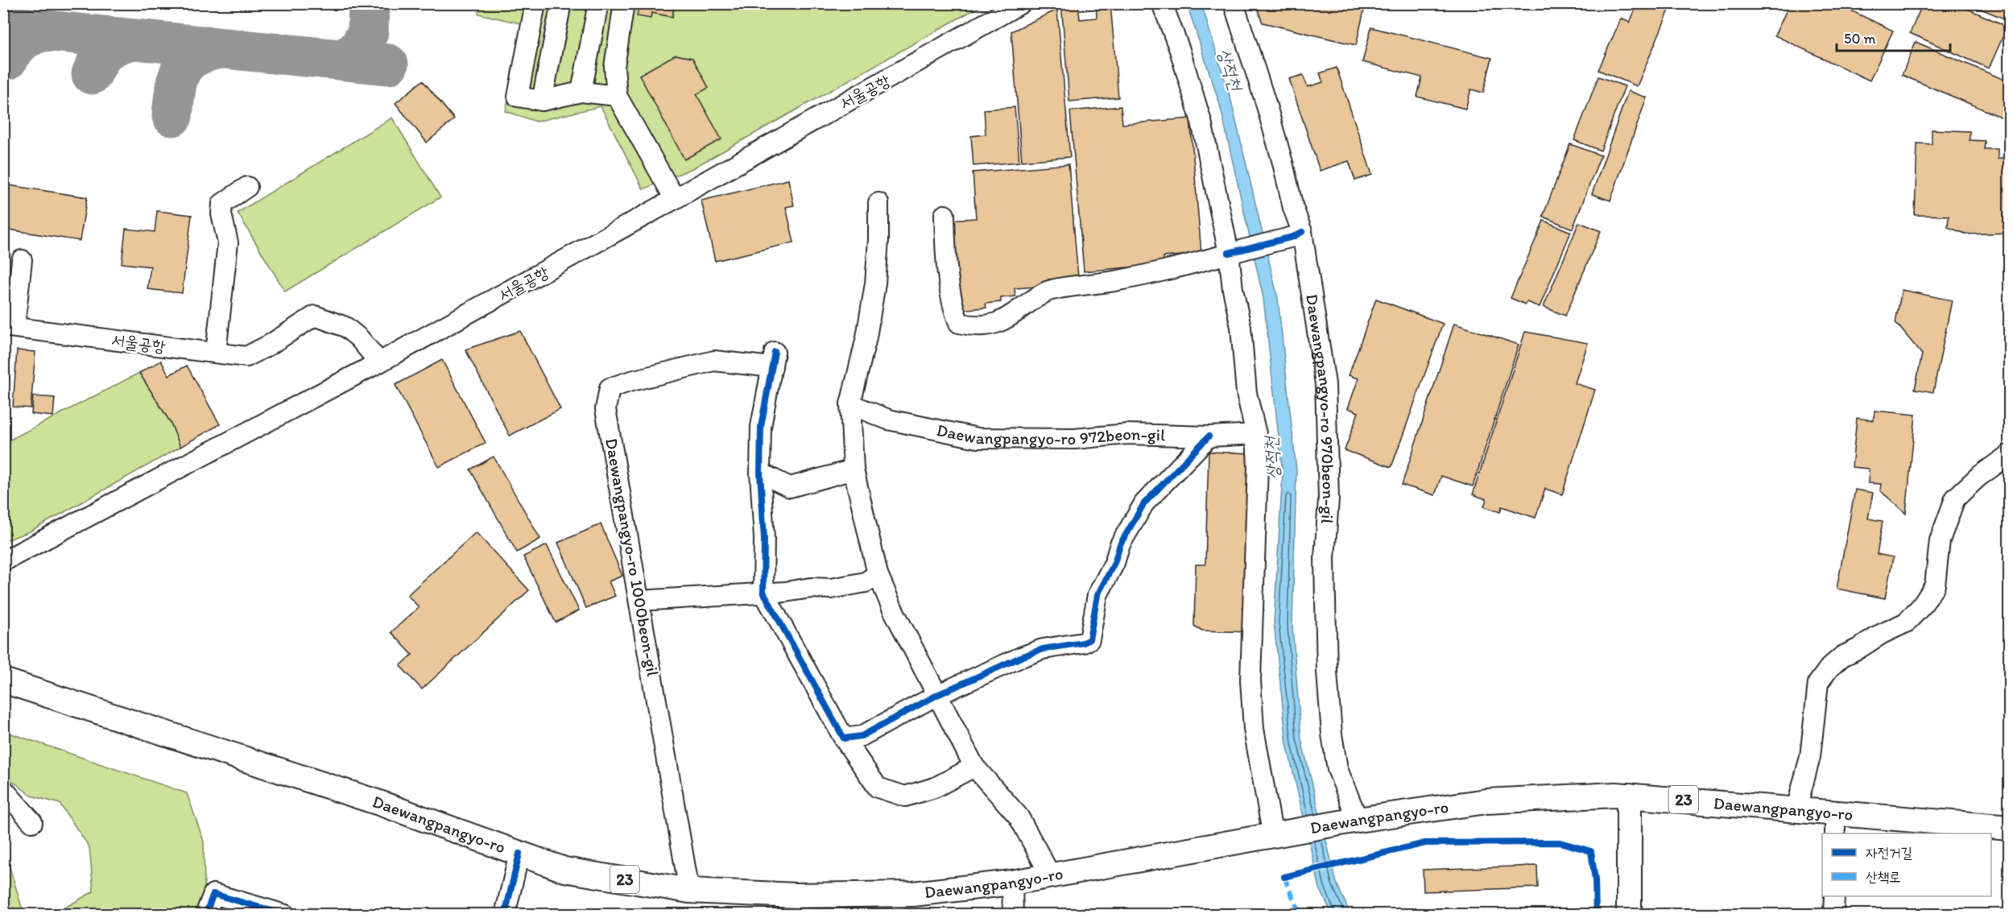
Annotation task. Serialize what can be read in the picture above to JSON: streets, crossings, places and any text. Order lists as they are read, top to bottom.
{
  "streets": {
    "main road": ["23", "Daewangpangyo-ro"],
    "street": [
      "서울공항",
      "Daewangpangyo-ro 970beon-gil",
      "Daewangpangyo-ro 972beon-gil",
      "Daewangpangyo-ro 1000beon-gil"
    ]
  },
  "crossings": [
    ["Daewangpangyo-ro 970beon-gil", "Daewangpangyo-ro"],
    ["Daewangpangyo-ro 1000beon-gil", "Daewangpangyo-ro"]
  ],
  "water": ["상적천"],
  "legend": ["자전거길", "산책로"],
  "scale_bar": "50 m"
}
